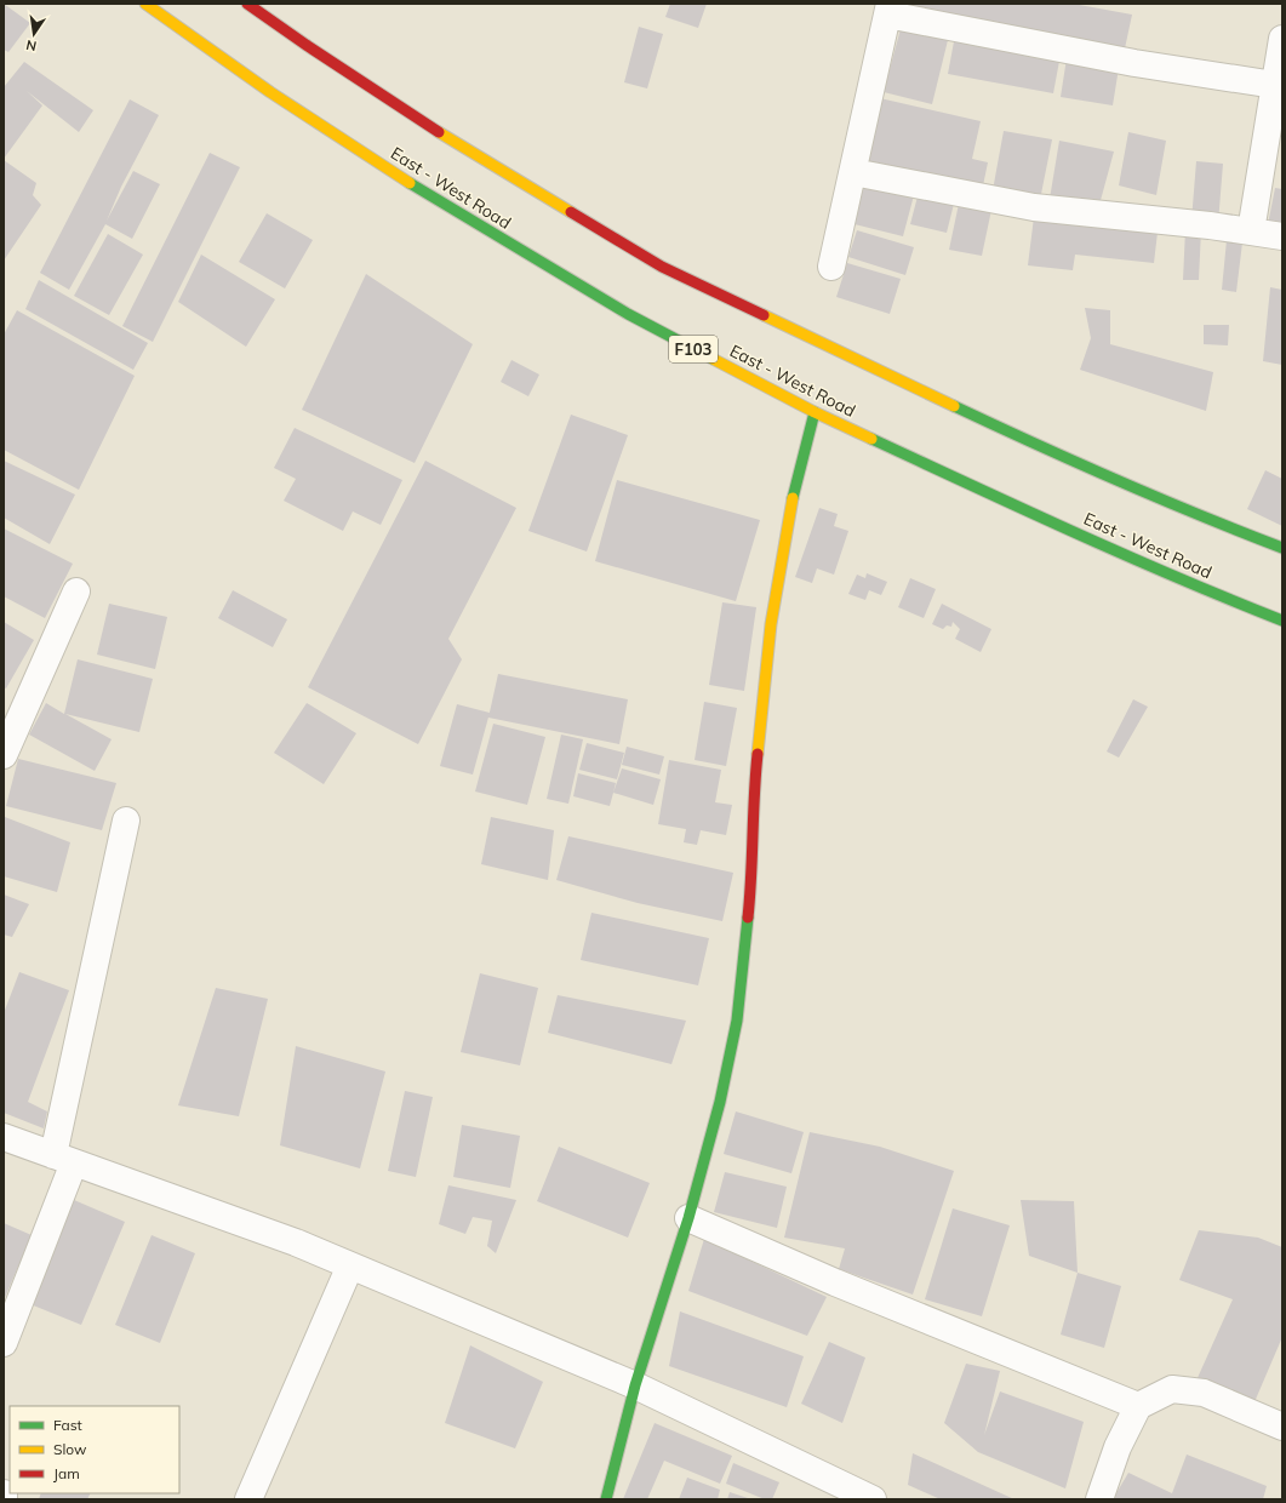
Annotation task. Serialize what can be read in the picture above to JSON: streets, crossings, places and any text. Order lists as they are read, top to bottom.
{
  "streets": {
    "main road": ["East - West Road", "F103"]
  },
  "legend": ["Fast", "Slow", "Jam"],
  "north": "bottom"
}
